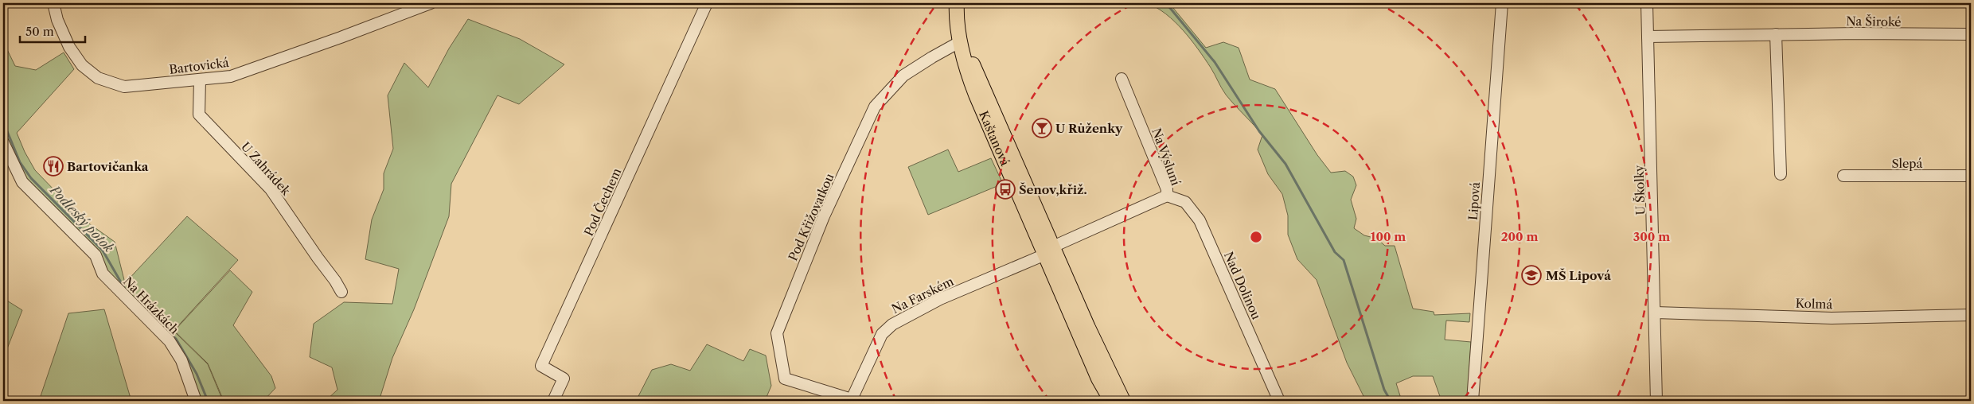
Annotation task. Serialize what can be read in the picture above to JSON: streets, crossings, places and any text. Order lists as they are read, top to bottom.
{
  "streets": {
    "main road": ["Kaštanová"],
    "street": [
      "Na Široké",
      "Bartovická",
      "Na Výsluní",
      "Slepá",
      "U Zahrádek",
      "U Školky",
      "Lipová",
      "Pod Čechem",
      "Pod Křižovatkou",
      "Nad Dolinou",
      "Na Farském",
      "Kolmá",
      "Na Hrázkách"
    ]
  },
  "crossings": [
    ["Na Široké", "U Školky"],
    ["Bartovická", "U Zahrádek"],
    ["Kaštanová", "Na Výsluní"],
    ["Kaštanová", "Pod Křižovatkou"],
    ["Kaštanová", "Na Farském"],
    ["Na Výsluní", "Nad Dolinou"],
    ["Na Výsluní", "Na Farském"],
    ["U Školky", "Kolmá"],
    ["Pod Křižovatkou", "Na Farském"]
  ],
  "water": ["Podleský potok"],
  "places": {
    "bar": ["U Růženky"],
    "restaurant": ["Bartovičanka"],
    "bus stop": ["Šenov,křiž."],
    "school or university": ["MŠ Lipová"]
  },
  "scale_bar": "50 m",
  "rings": ["100 m", "200 m", "300 m"]
}
